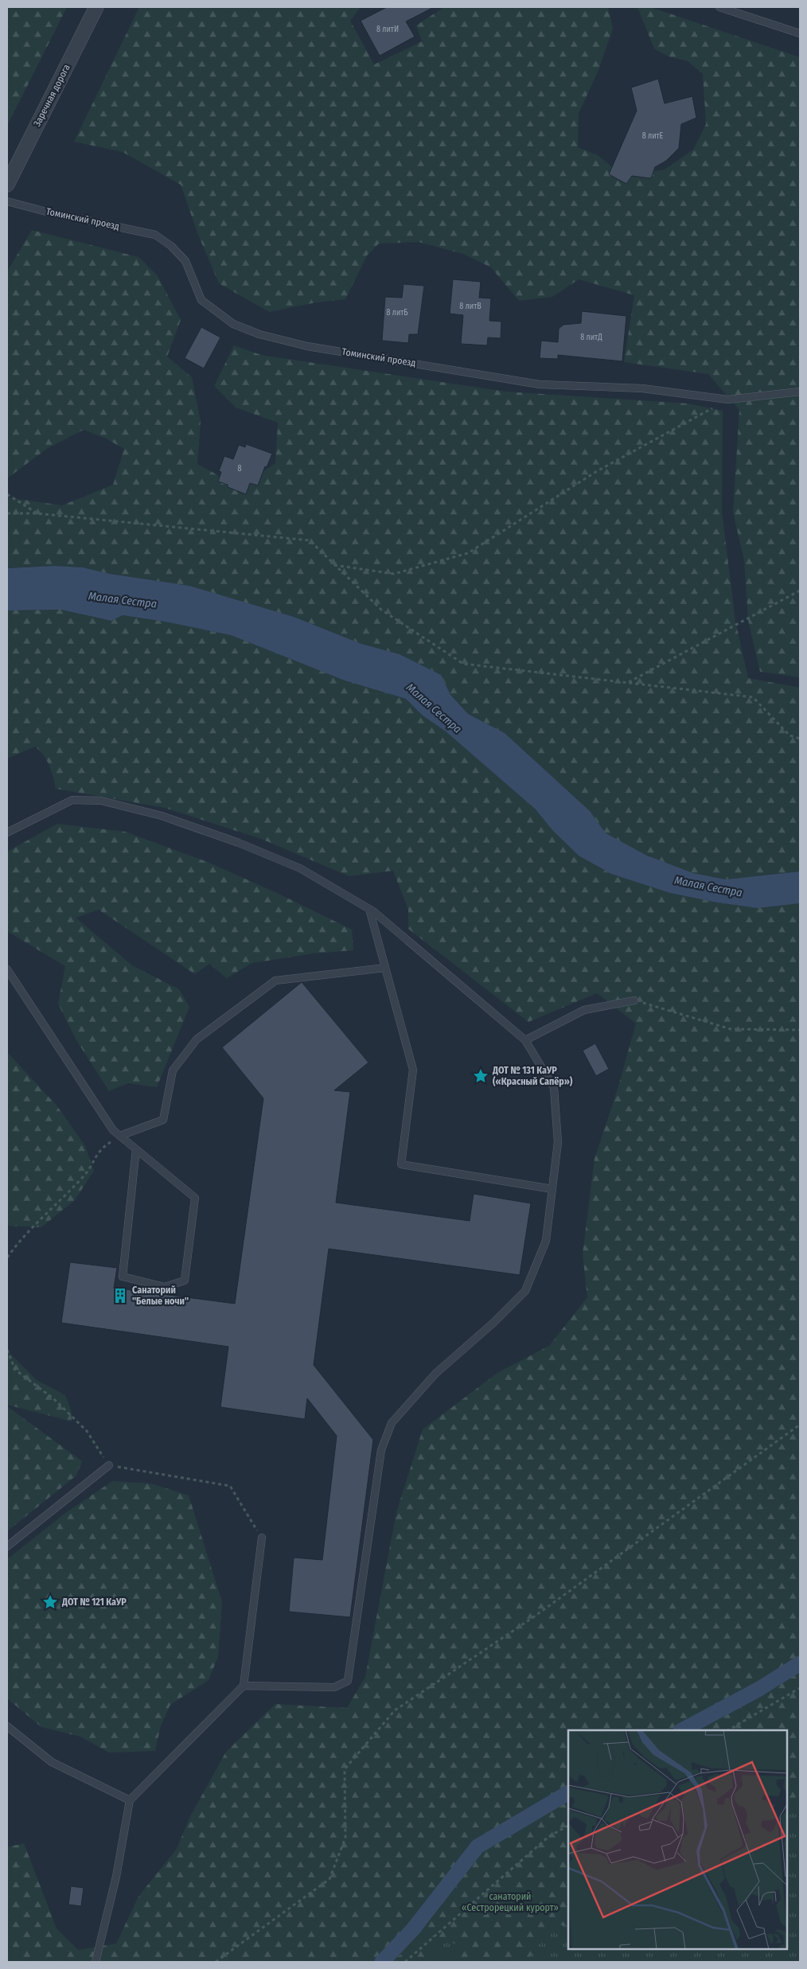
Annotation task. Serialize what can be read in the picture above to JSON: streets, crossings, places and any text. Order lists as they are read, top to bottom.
{
  "streets": {
    "street": ["Заречная дорога"],
    "lane": ["Томинский проезд"]
  },
  "water": ["Малая Сестра"],
  "parks": ["санаторий «Сестрорецкий курорт»"],
  "places": {
    "place": ["ДОТ № 131 КаУР («Красный Сапёр»)", "ДОТ № 121 КаУР"],
    "building": ["Санаторий \"Белые ночи\""]
  },
  "house_numbers": [
    "8 литИ",
    "8 литЕ",
    "8 литВ",
    "8 литБ",
    "8 литД",
    "8"
  ]
}
